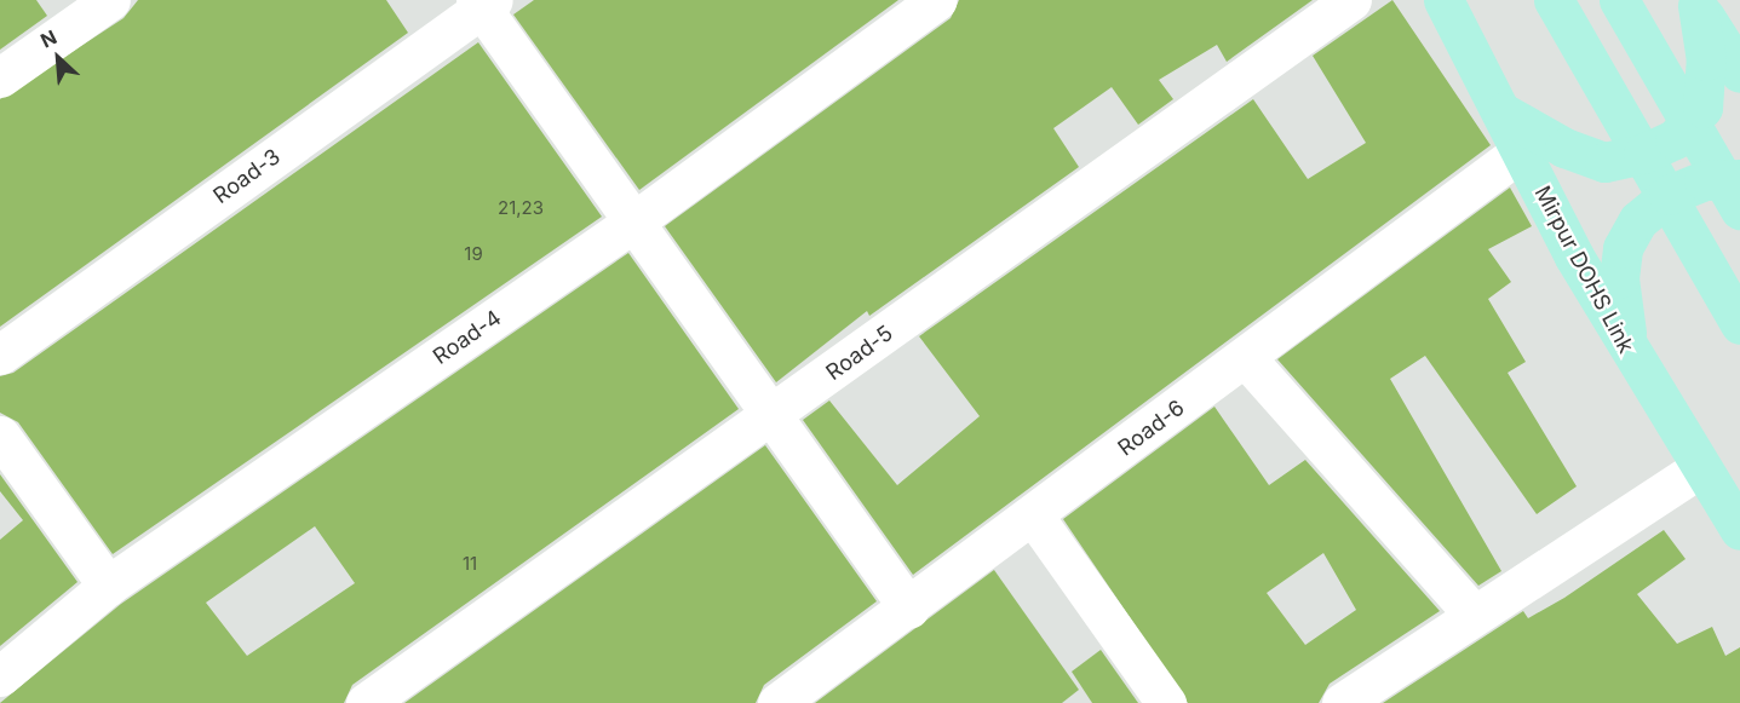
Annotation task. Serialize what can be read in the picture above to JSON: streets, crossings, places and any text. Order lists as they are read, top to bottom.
{
  "streets": {
    "main road": ["Mirpur DOHS Link"],
    "street": [
      "Road-3",
      "Road-4",
      "Road-5",
      "Road-6"
    ]
  },
  "crossings": [
    ["Mirpur DOHS Link", "Road-6"]
  ],
  "house_numbers": ["21,23", "19", "11"],
  "north": "top left"
}
